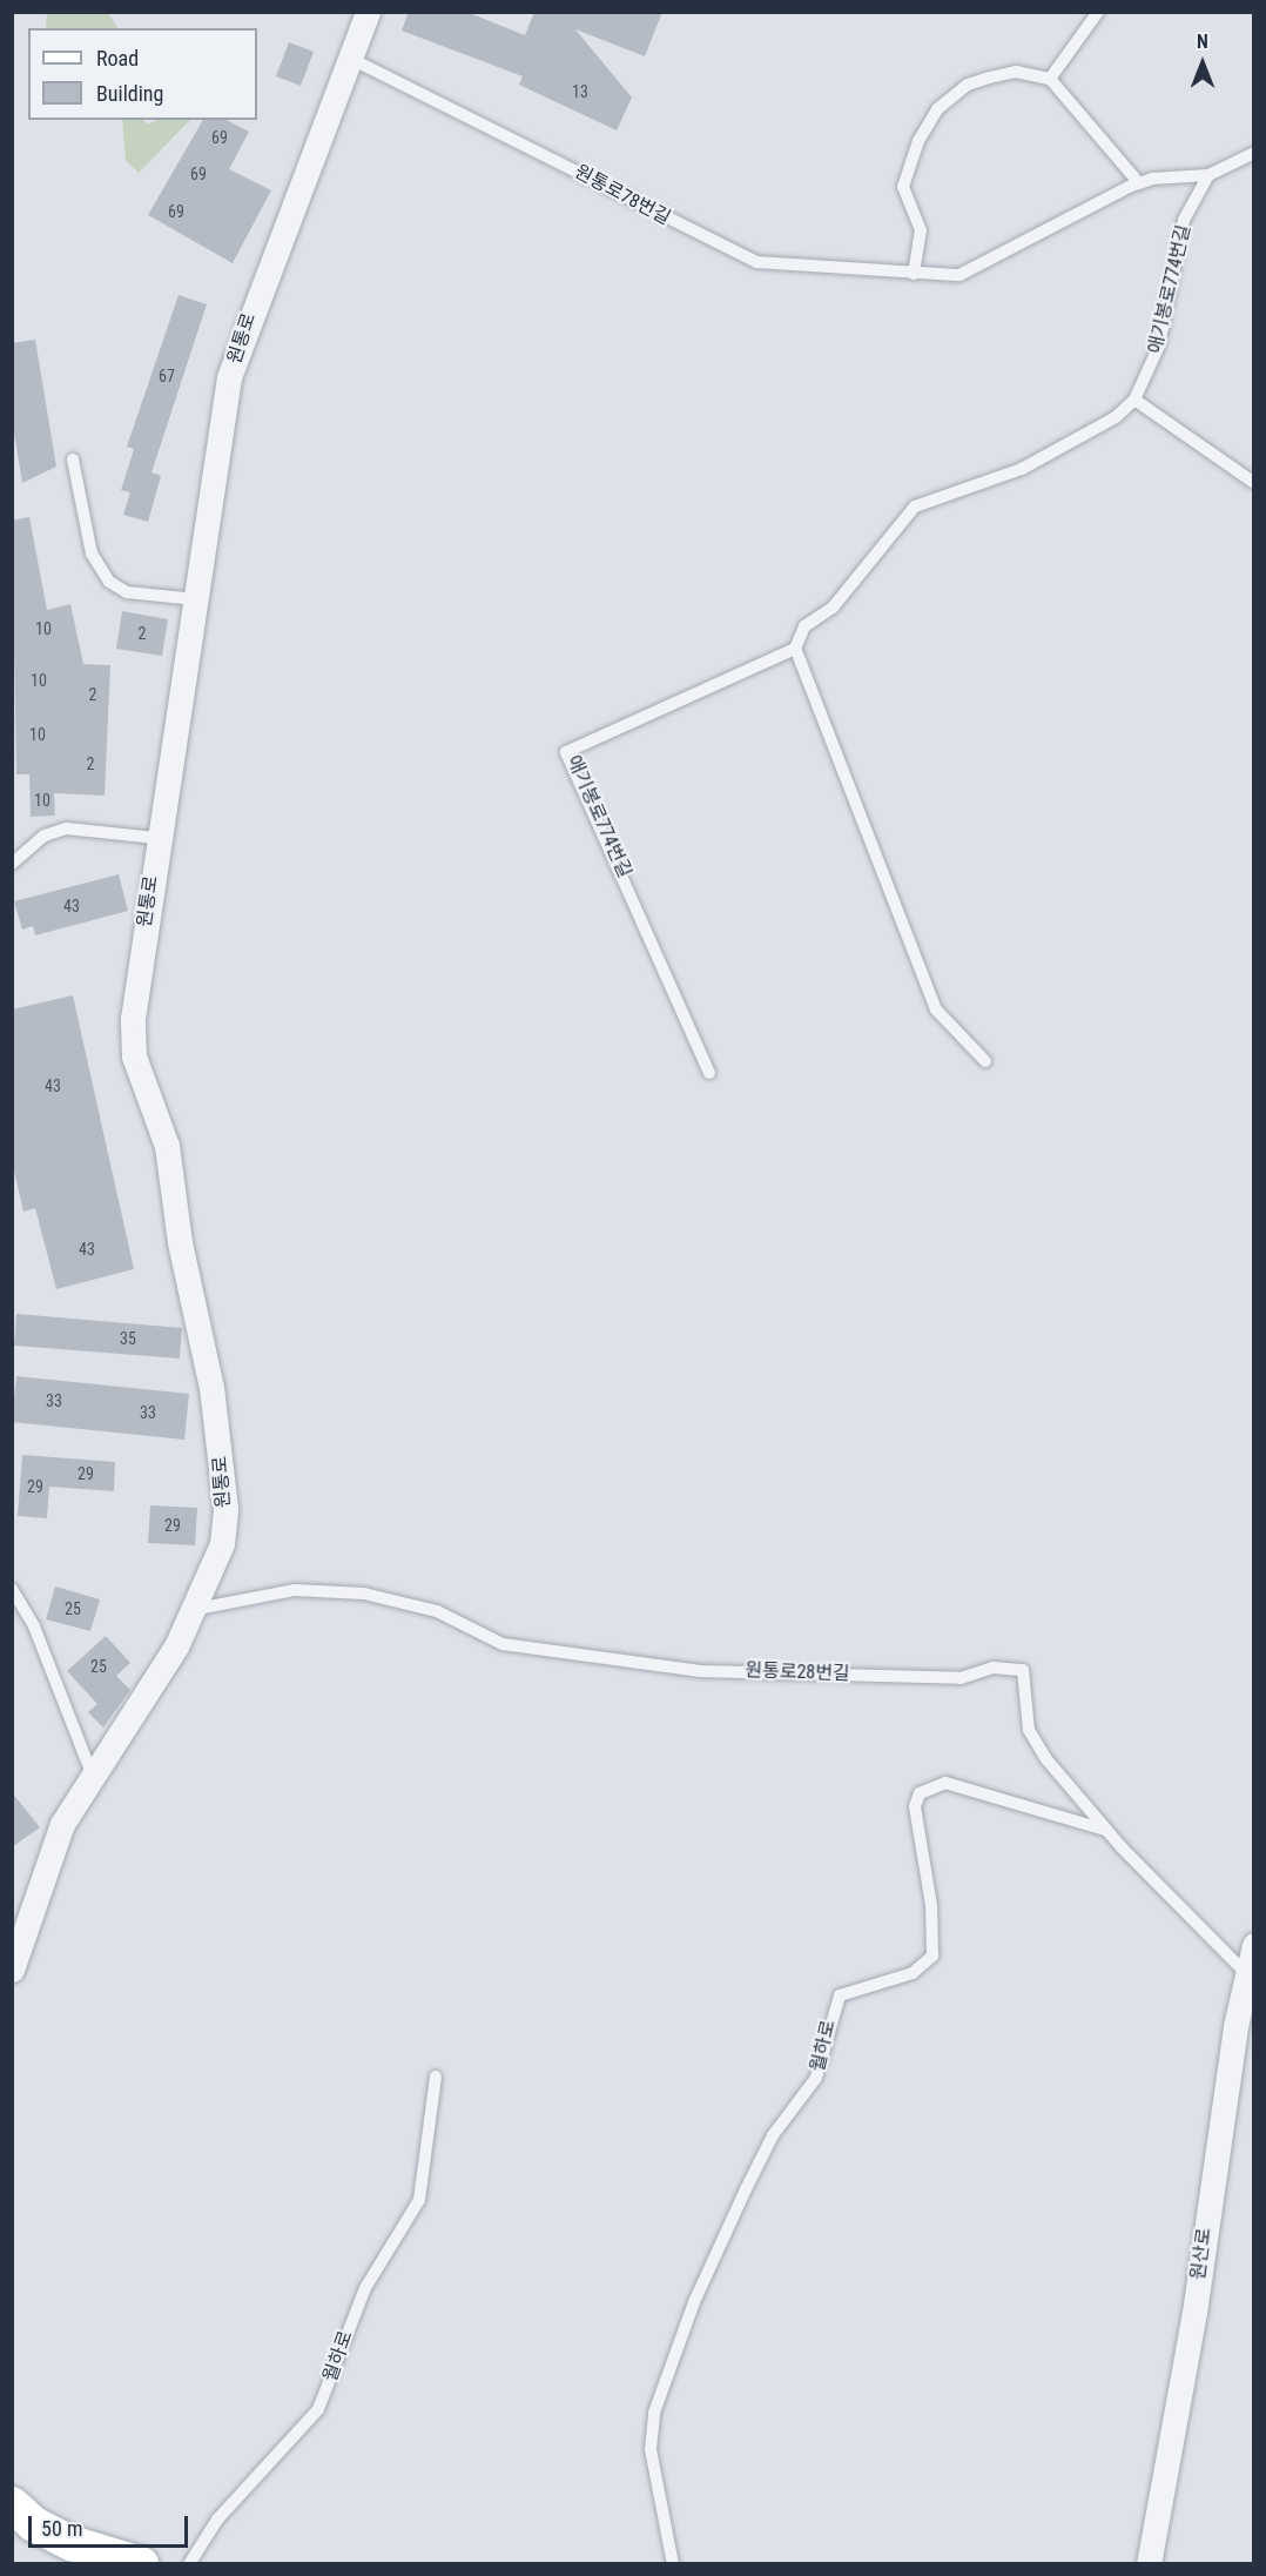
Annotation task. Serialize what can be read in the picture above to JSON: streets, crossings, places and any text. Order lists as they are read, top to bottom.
{
  "streets": {
    "street": ["원통로", "원산로"],
    "lane": [
      "원통로78번길",
      "애기봉로774번길",
      "원통로28번길",
      "월하로"
    ]
  },
  "crossings": [
    ["원통로78번길", "원통로"],
    ["원통로", "원통로28번길"],
    ["원통로28번길", "월하로"],
    ["원통로28번길", "원산로"]
  ],
  "house_numbers": [
    "13",
    "69",
    "69",
    "69",
    "67",
    "10",
    "2",
    "10",
    "2",
    "10",
    "2",
    "10",
    "43",
    "43",
    "43",
    "35",
    "33",
    "33",
    "29",
    "29",
    "29",
    "25",
    "25"
  ],
  "legend": ["Road", "Building"],
  "scale_bar": "50 m",
  "north": "top"
}
